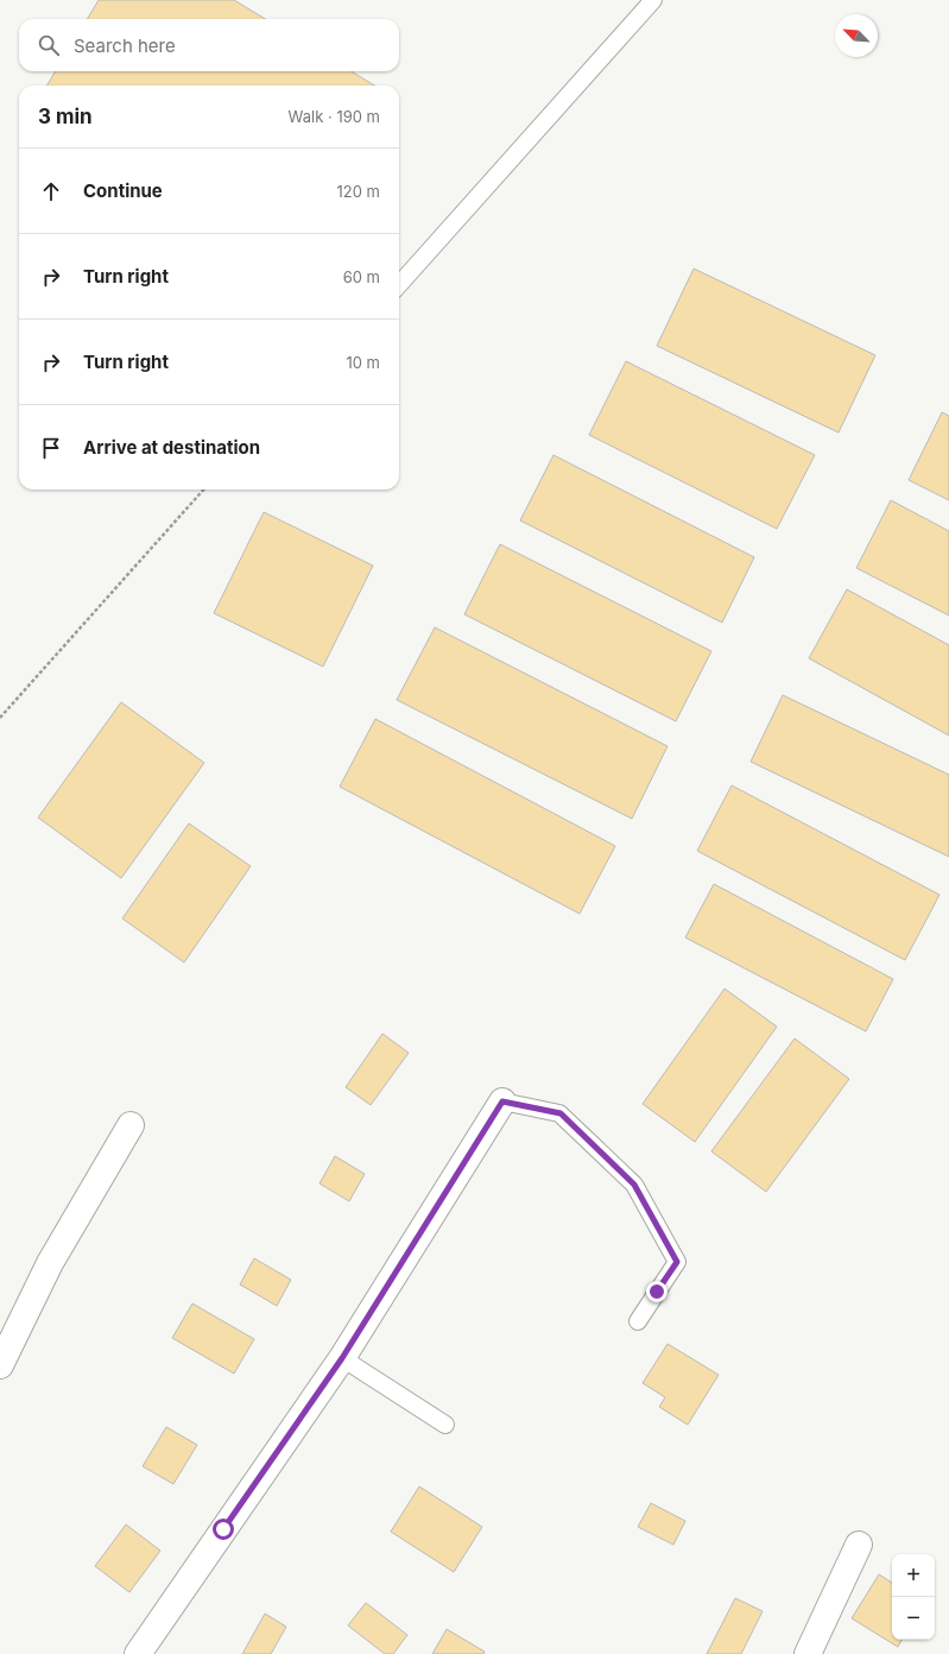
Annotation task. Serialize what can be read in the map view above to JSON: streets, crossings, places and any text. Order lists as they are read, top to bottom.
{
  "north": "top left",
  "page": {
    "search": "Search here",
    "heading": ["3 min", "Walk · 190 m"],
    "list": [
      ["Continue", "120 m"],
      ["Turn right", "60 m"],
      ["Turn right", "10 m"],
      "Arrive at destination"
    ],
    "map_buttons": ["+", "−"]
  }
}
